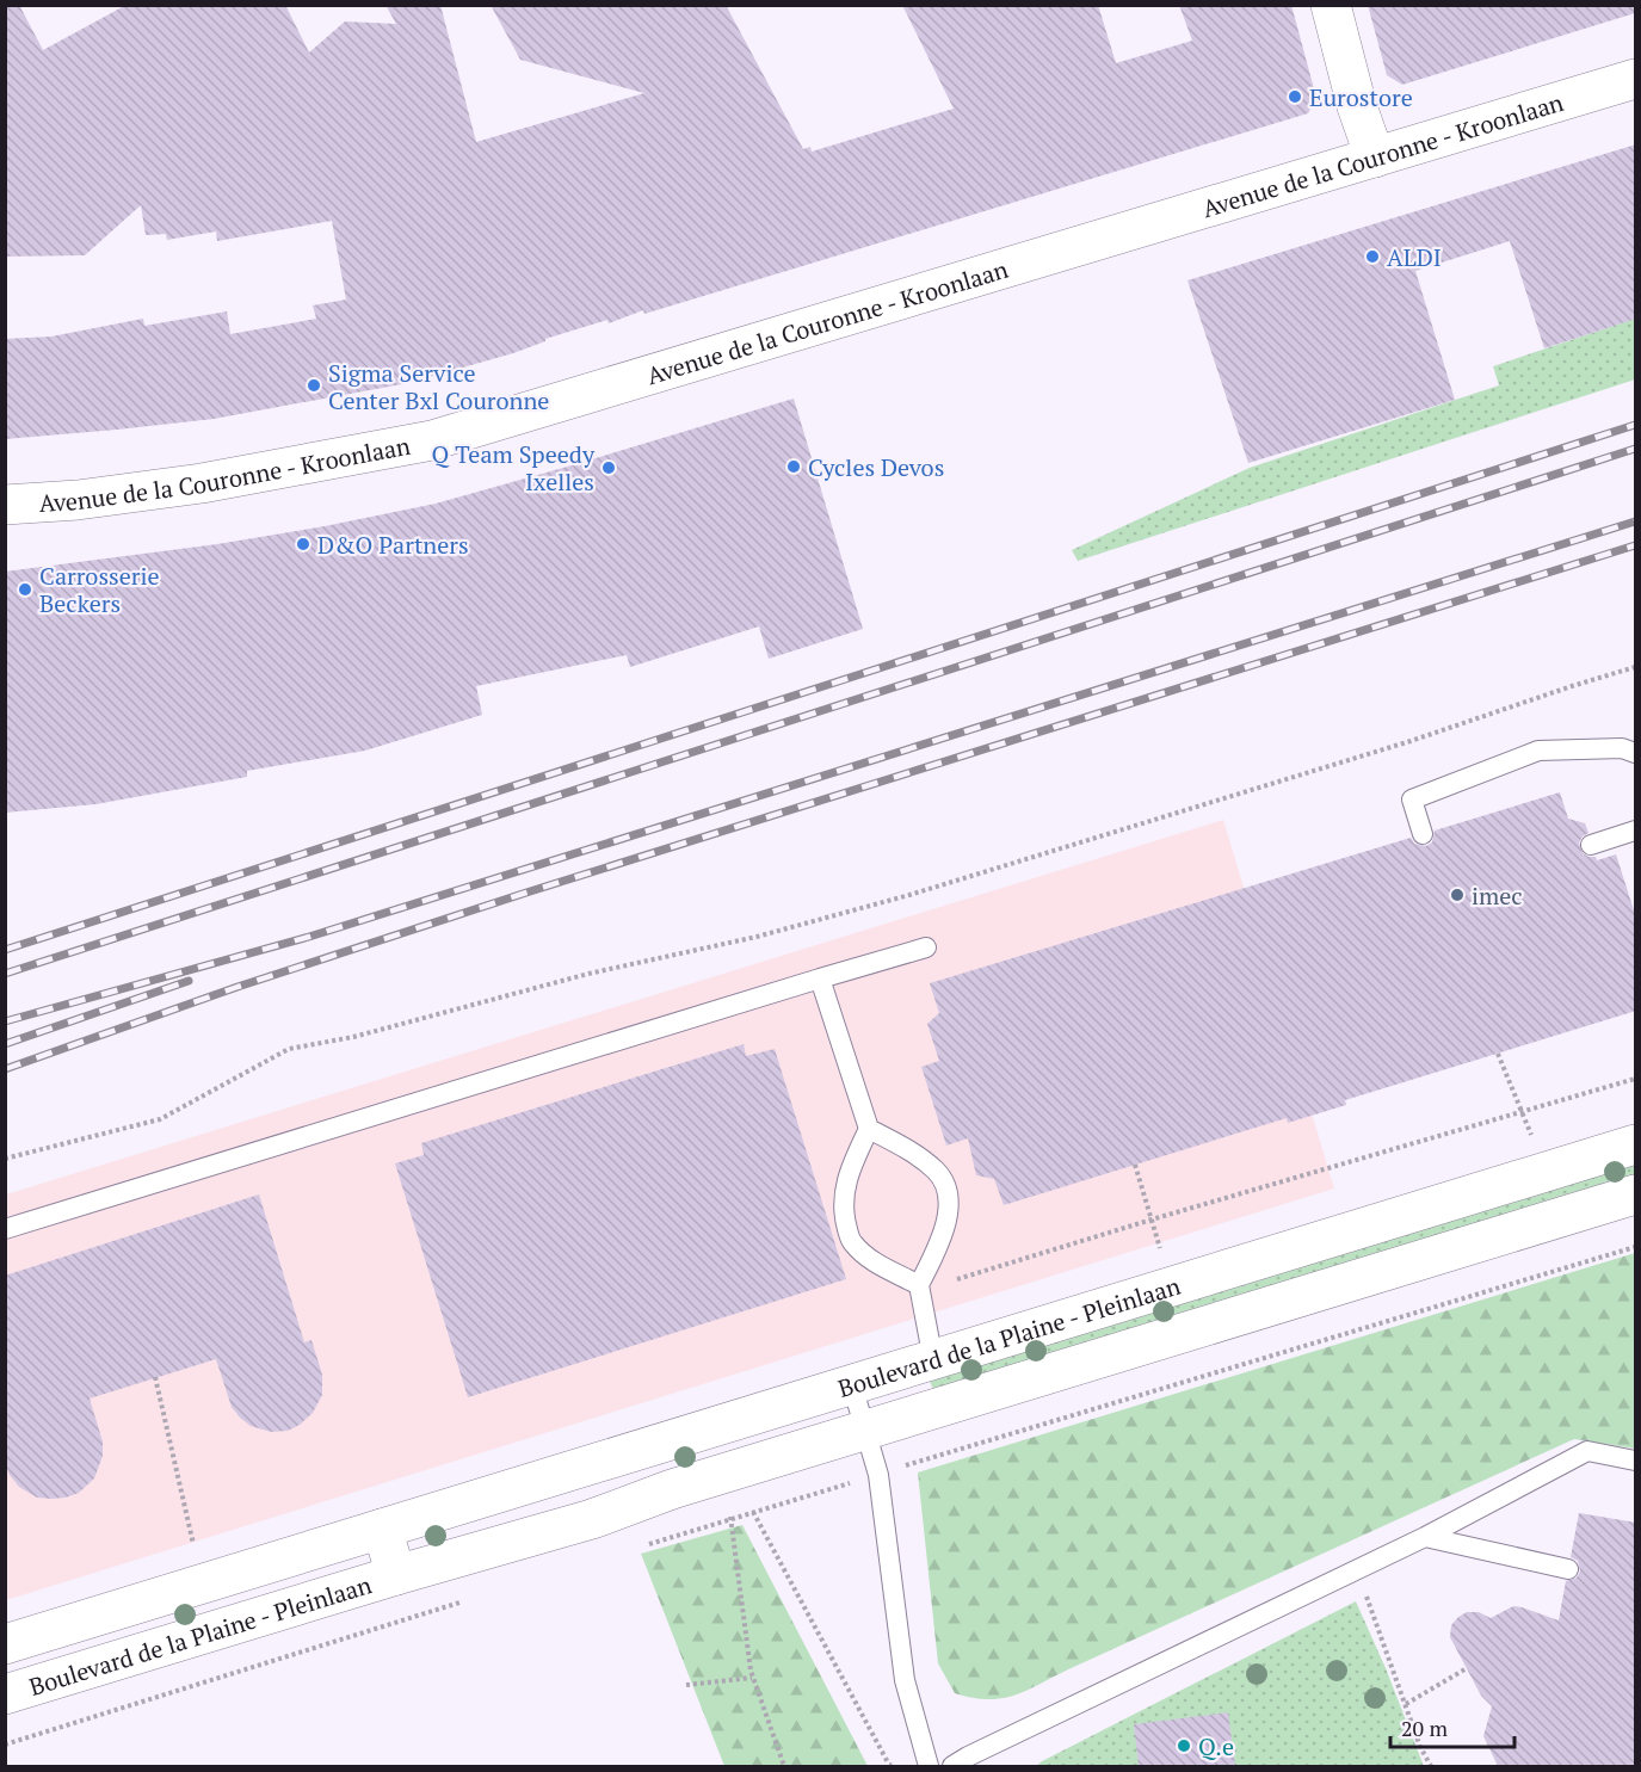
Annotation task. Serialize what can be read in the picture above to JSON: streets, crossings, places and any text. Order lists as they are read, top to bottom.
{
  "streets": {
    "main road": ["Avenue de la Couronne - Kroonlaan", "Boulevard de la Plaine - Pleinlaan"]
  },
  "places": [
    "Eurostore",
    "ALDI",
    "Sigma Service Center Bxl Couronne",
    "Cycles Devos",
    "Q Team Speedy Ixelles",
    "D&O Partners",
    "Carrosserie Beckers",
    "imec",
    "Q.e"
  ],
  "scale_bar": "20 m"
}
